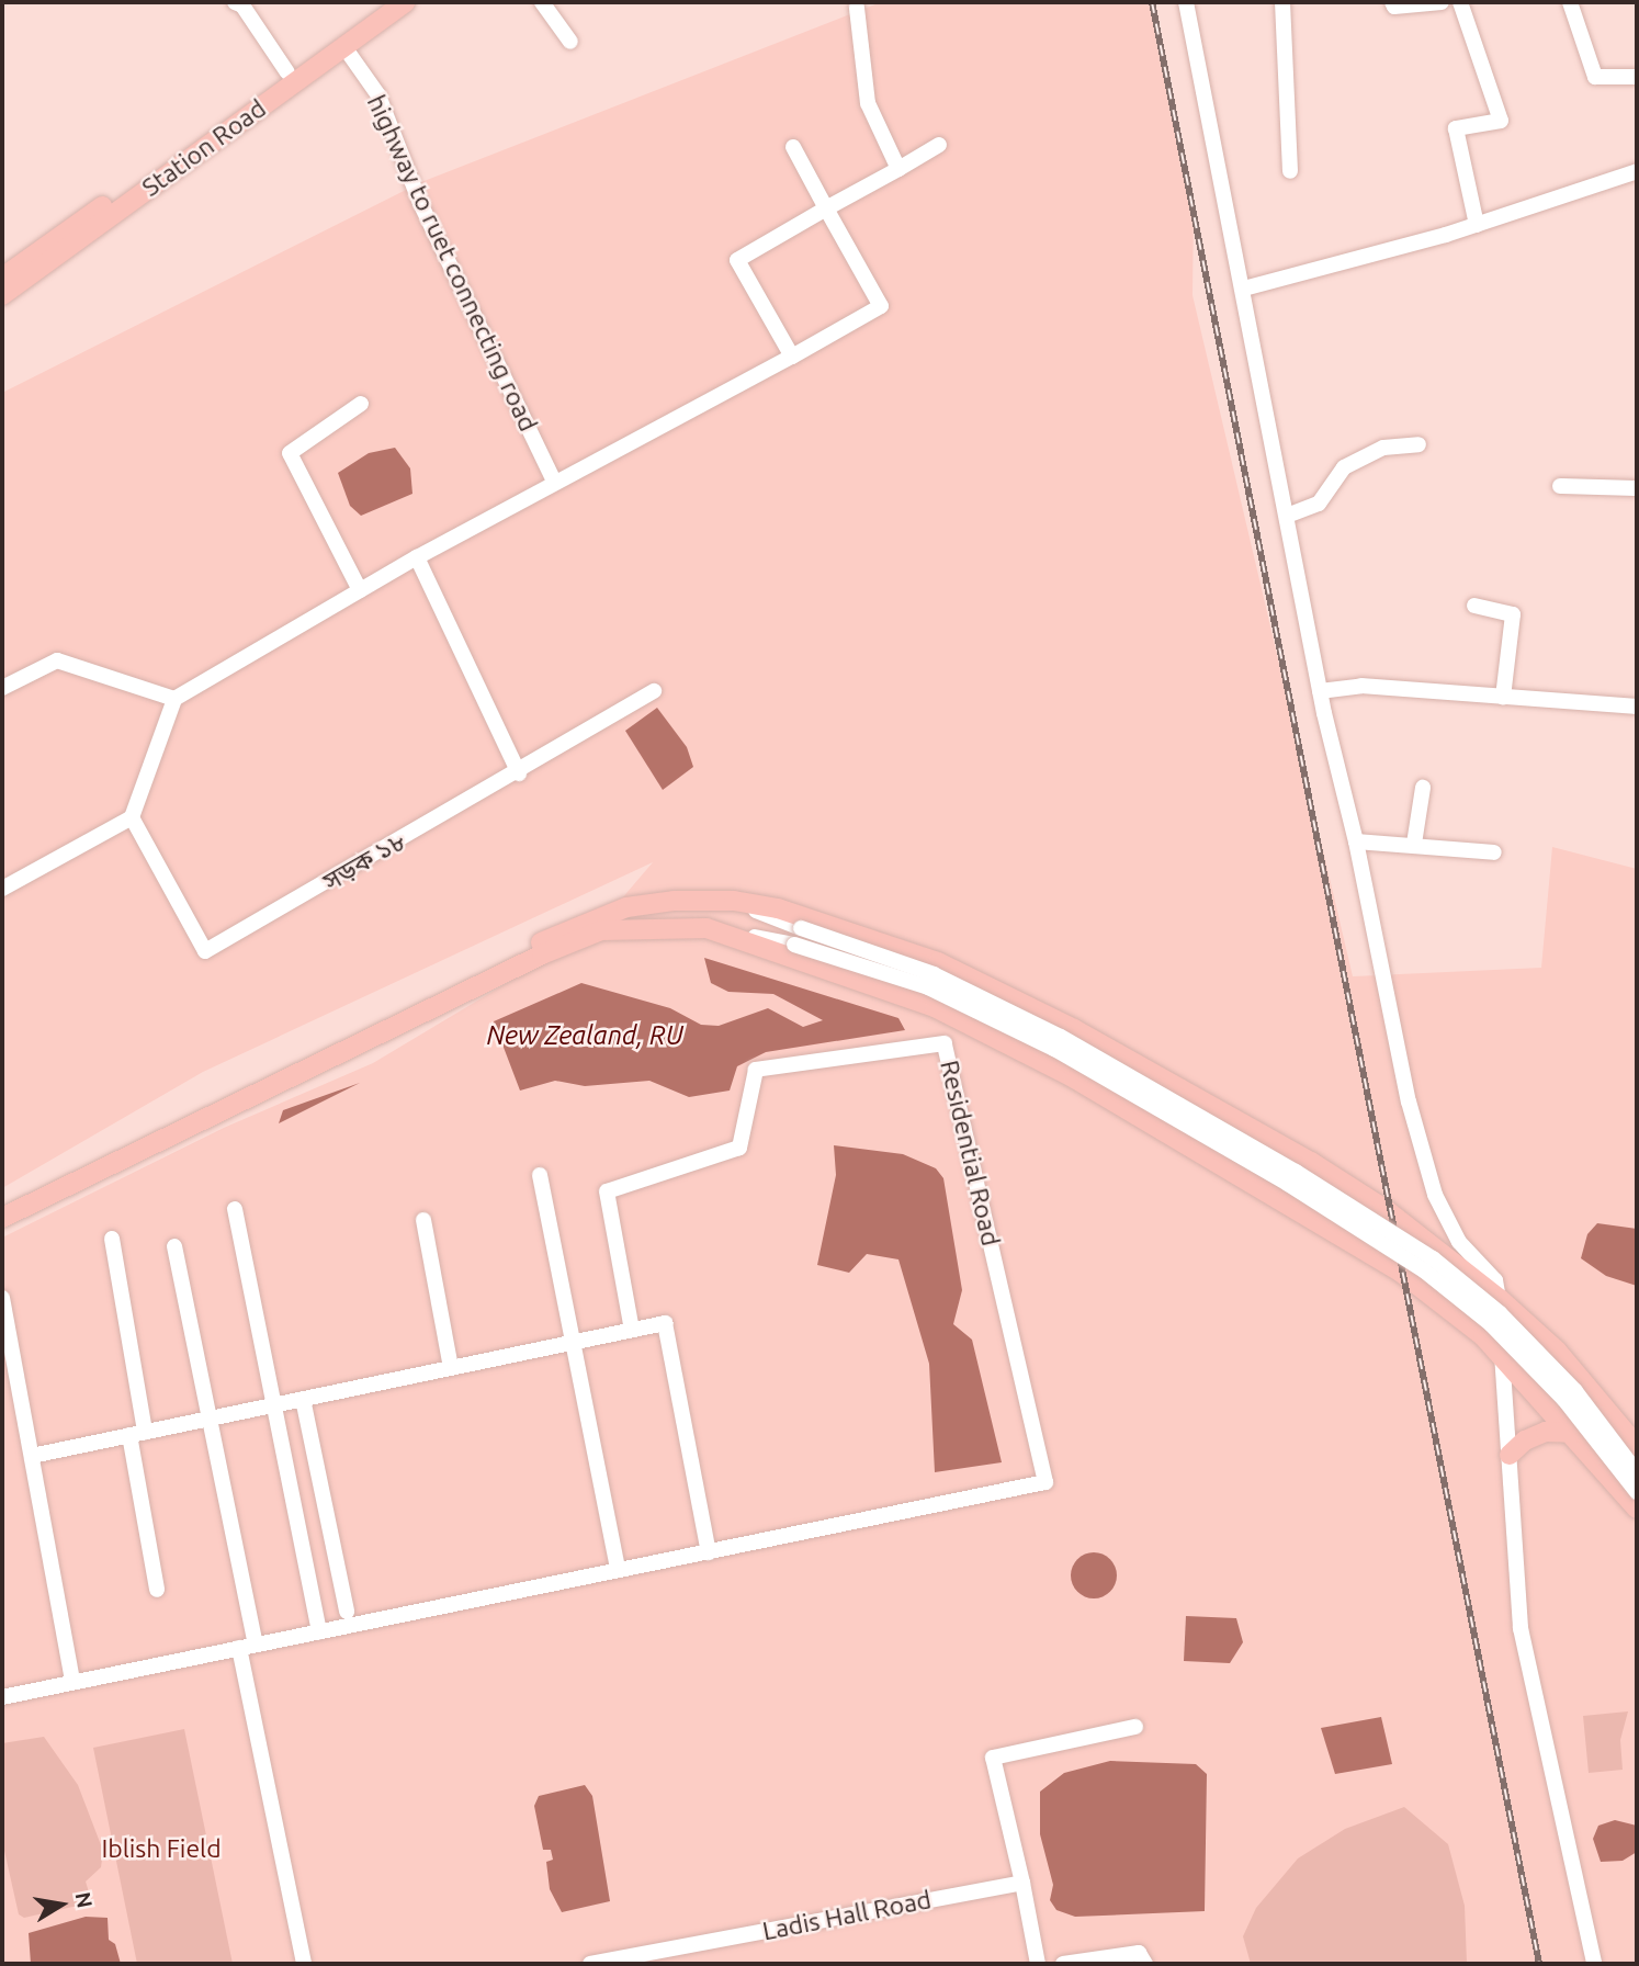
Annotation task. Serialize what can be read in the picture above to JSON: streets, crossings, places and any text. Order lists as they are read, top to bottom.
{
  "streets": {
    "main road": ["Station Road"],
    "street": [
      "highway to ruet connecting road",
      "সড়ক ১৮",
      "Residential Road",
      "Ladis Hall Road"
    ]
  },
  "crossings": [
    ["Station Road", "highway to ruet connecting road"]
  ],
  "water": ["New Zealand, RU"],
  "parks": ["Iblish Field"],
  "north": "right"
}
